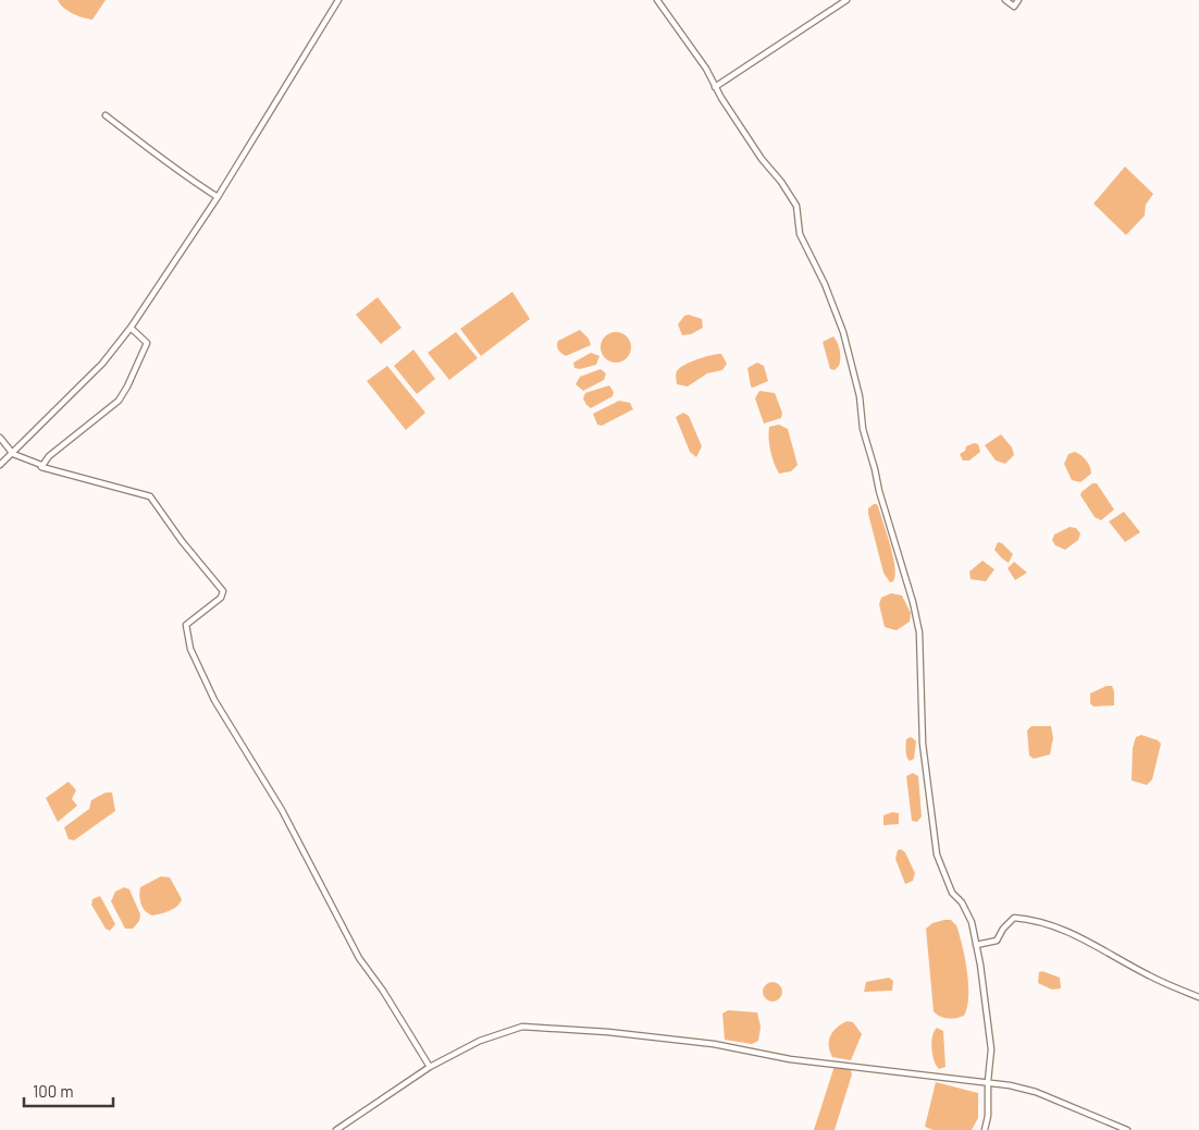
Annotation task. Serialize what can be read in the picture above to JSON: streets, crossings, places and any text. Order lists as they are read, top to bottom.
{
  "scale_bar": "100 m"
}
